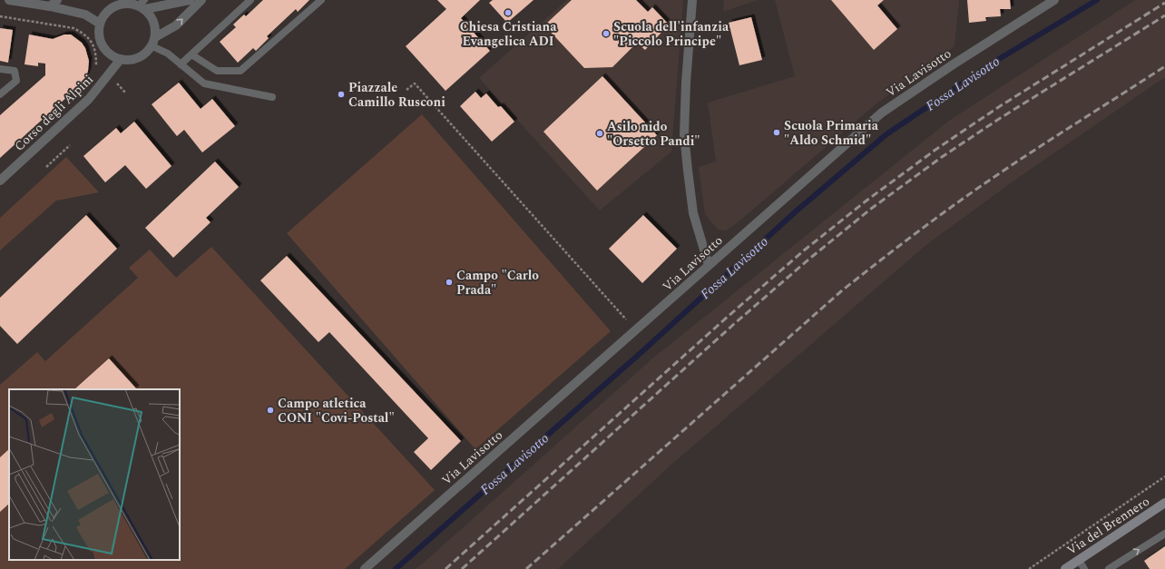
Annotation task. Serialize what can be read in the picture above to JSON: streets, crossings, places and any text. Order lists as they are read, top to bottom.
{
  "streets": {
    "main road": ["Via del Brennero"],
    "street": ["Via Lavisotto", "Corso degli Alpini"]
  },
  "water": ["Fossa Lavisotto"],
  "places": [
    "Chiesa Cristiana Evangelica ADI",
    "Scuola dell'infanzia \"Piccolo Principe\"",
    "Piazzale Camillo Rusconi",
    "Scuola Primaria \"Aldo Schmid\"",
    "Asilo nido \"Orsetto Pandi\"",
    "Campo \"Carlo Prada\"",
    "Campo atletica CONI \"Covi-Postal\""
  ]
}
